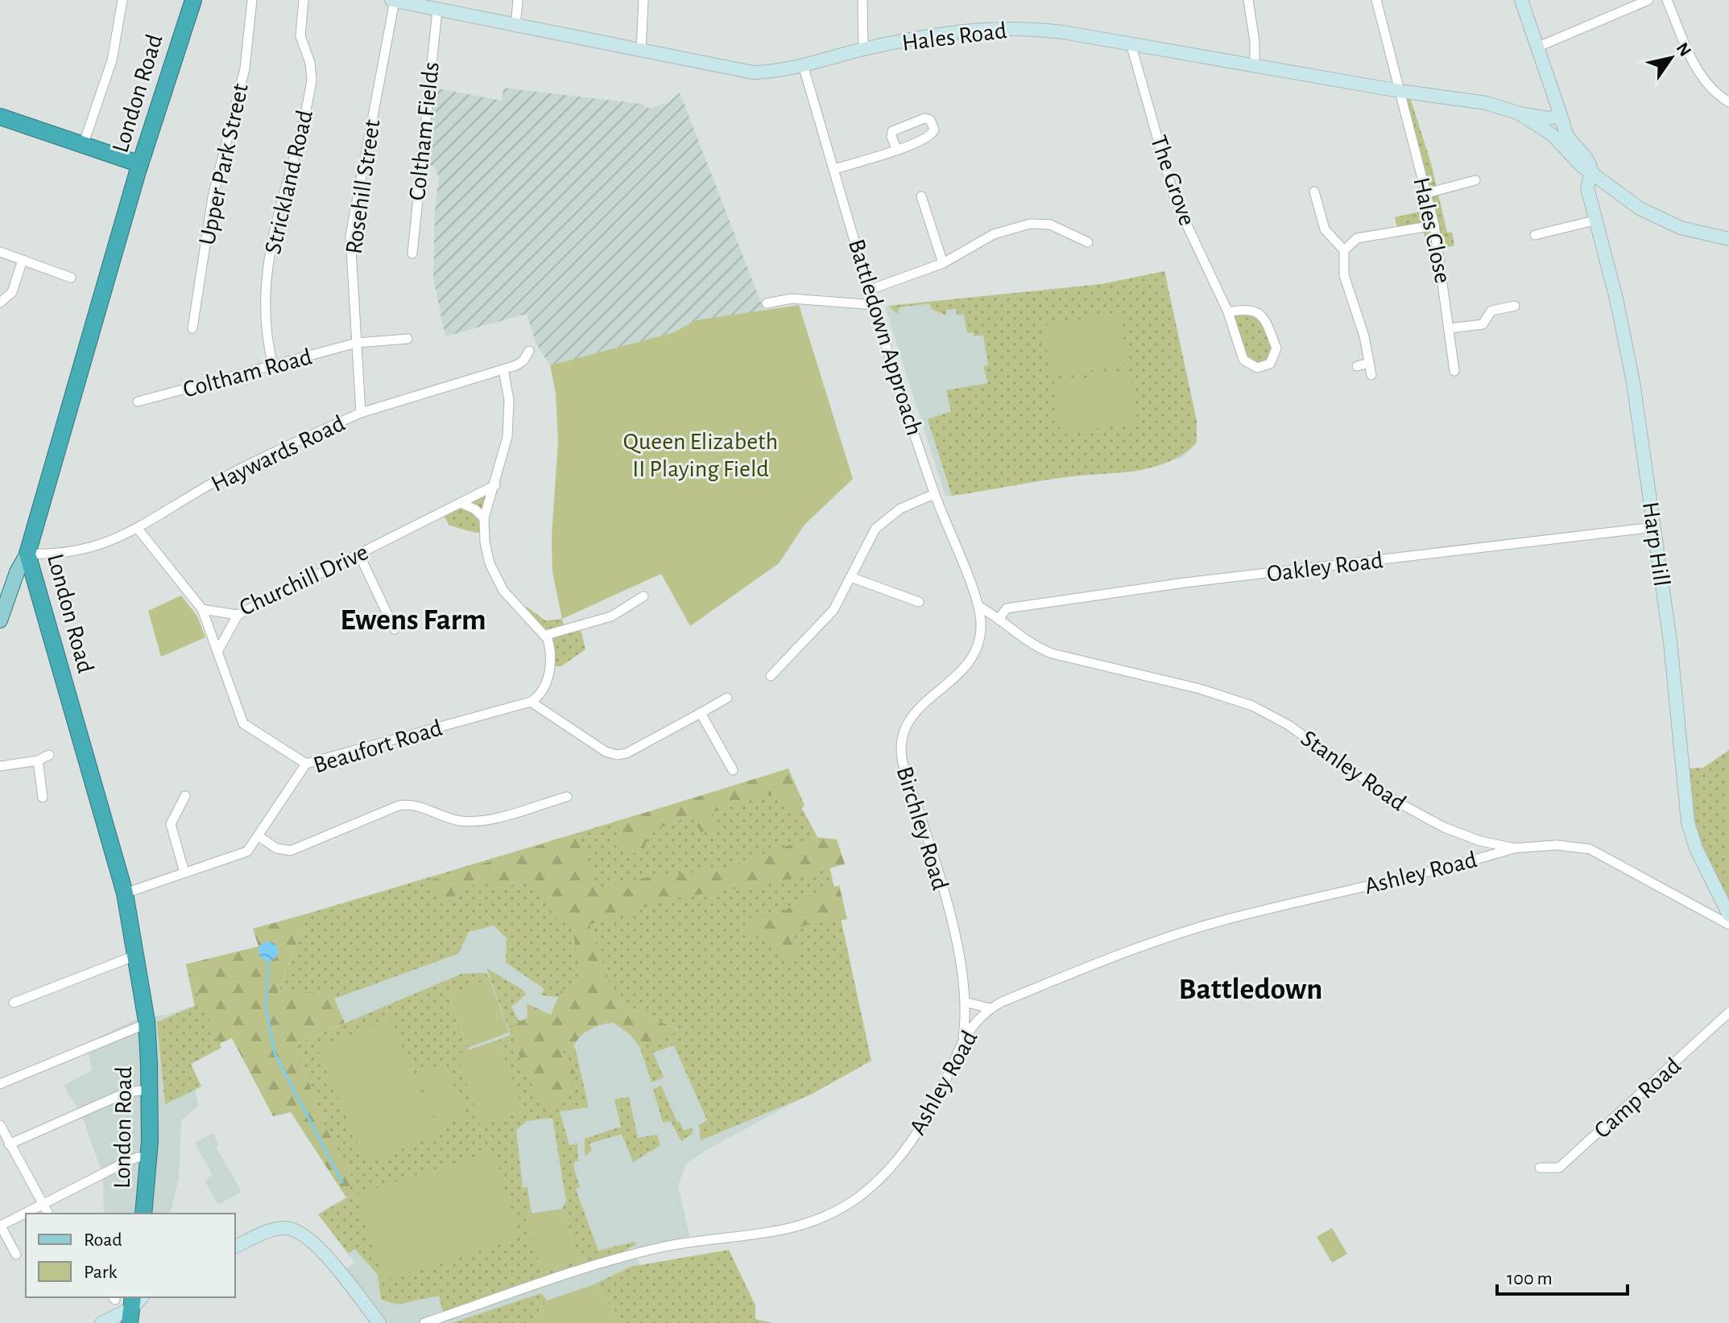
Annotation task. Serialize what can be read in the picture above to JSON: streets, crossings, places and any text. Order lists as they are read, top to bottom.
{
  "streets": {
    "highway": ["London Road"],
    "main road": ["Hales Road", "Harp Hill"],
    "street": [
      "Coltham Fields",
      "Upper Park Street",
      "The Grove",
      "Strickland Road",
      "Rosehill Street",
      "Hales Close",
      "Battledown Approach",
      "Coltham Road",
      "Haywards Road",
      "Oakley Road",
      "Churchill Drive",
      "Beaufort Road",
      "Stanley Road",
      "Birchley Road",
      "Ashley Road",
      "Camp Road"
    ]
  },
  "crossings": [
    ["Hales Road", "Coltham Fields"],
    ["Hales Road", "The Grove"],
    ["Hales Road", "Rosehill Street"],
    ["Hales Road", "Hales Close"],
    ["Hales Road", "Battledown Approach"],
    ["London Road", "Haywards Road"],
    ["London Road", "Beaufort Road"],
    ["Strickland Road", "Coltham Road"],
    ["Rosehill Street", "Coltham Road"],
    ["Rosehill Street", "Haywards Road"],
    ["Battledown Approach", "Stanley Road"],
    ["Battledown Approach", "Birchley Road"],
    ["Haywards Road", "Churchill Drive"],
    ["Harp Hill", "Oakley Road"],
    ["Oakley Road", "Stanley Road"],
    ["Stanley Road", "Birchley Road"],
    ["Stanley Road", "Ashley Road"],
    ["Birchley Road", "Ashley Road"]
  ],
  "districts": ["Ewens Farm", "Battledown"],
  "parks": ["Queen Elizabeth II Playing Field"],
  "legend": ["Road", "Park"],
  "scale_bar": "100 m",
  "north": "top right"
}
